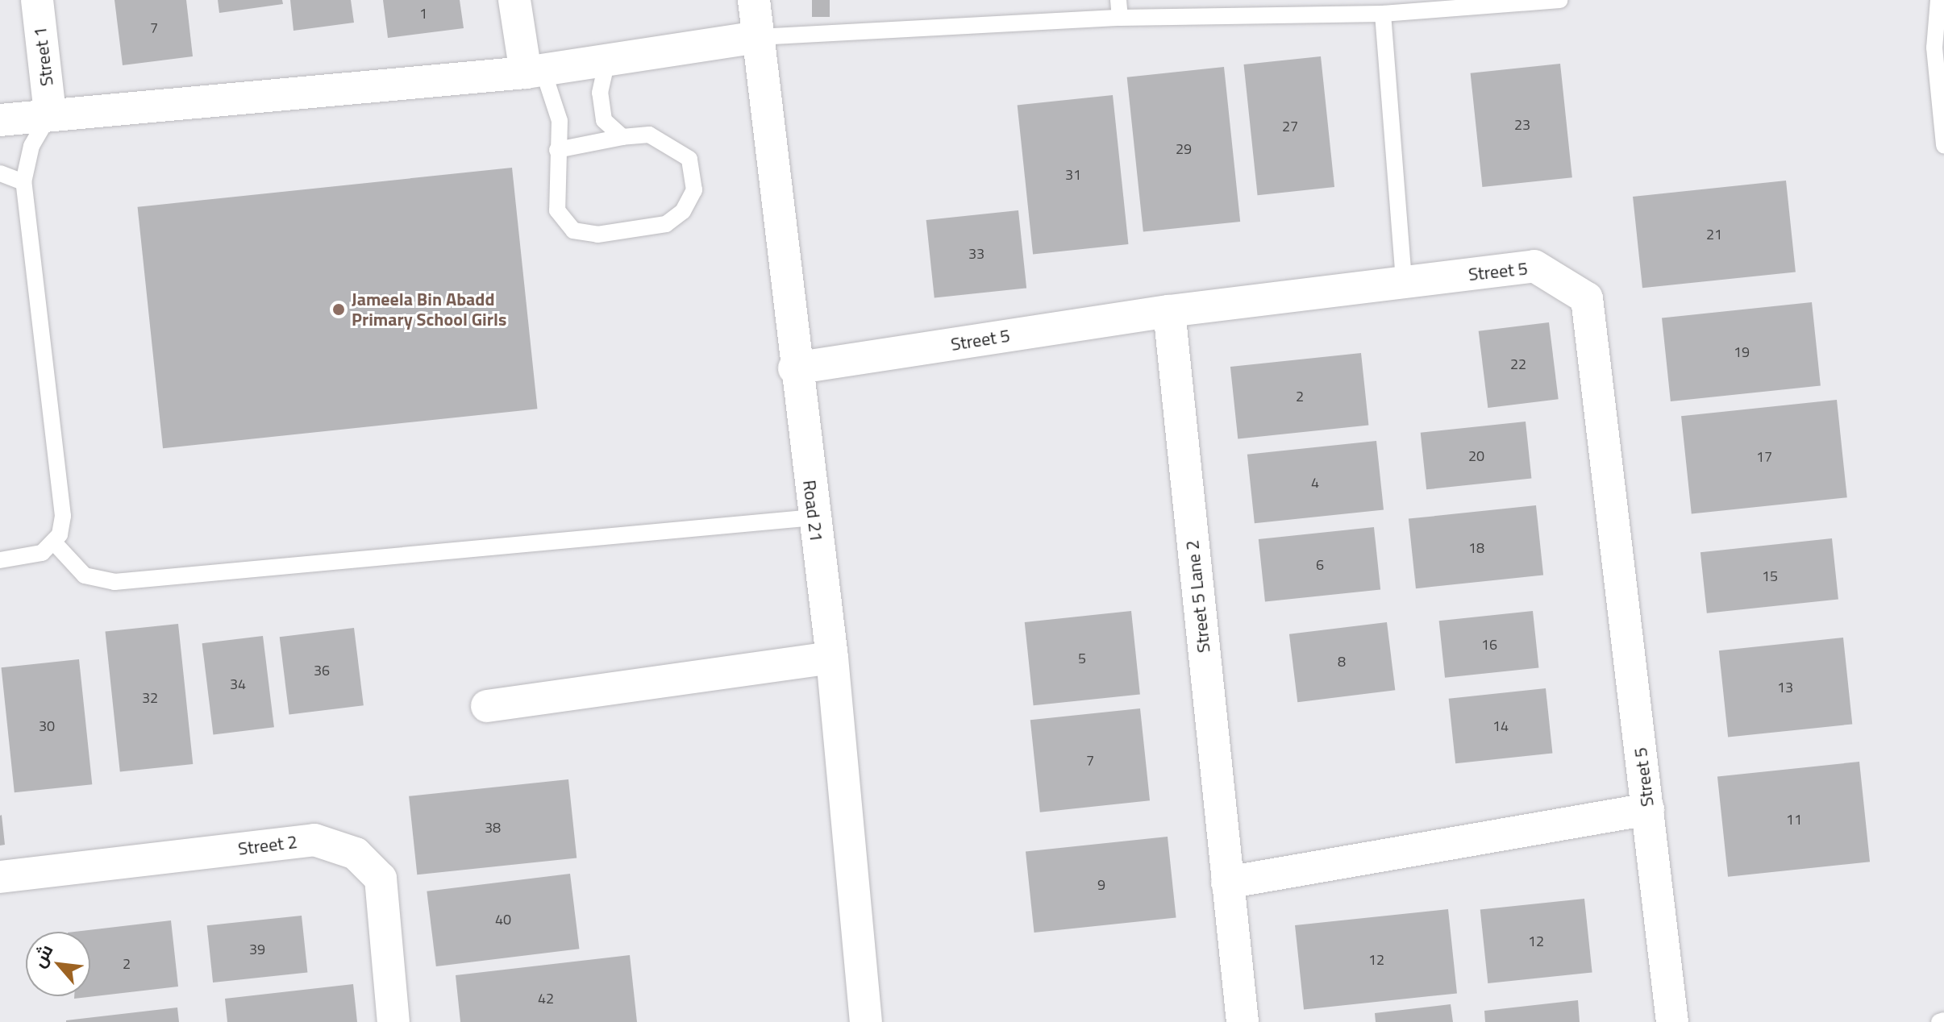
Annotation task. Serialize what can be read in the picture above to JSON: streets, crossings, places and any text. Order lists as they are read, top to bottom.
{
  "streets": {
    "street": [
      "Street 1",
      "Street 5",
      "Road 21",
      "Street 5 Lane 2",
      "Street 2"
    ]
  },
  "crossings": [
    ["Street 5", "Road 21"],
    ["Street 5", "Street 5 Lane 2"]
  ],
  "places": ["Jameela Bin Abadd Primary School Girls"],
  "house_numbers": [
    "1",
    "7",
    "23",
    "27",
    "29",
    "31",
    "21",
    "33",
    "19",
    "22",
    "2",
    "20",
    "17",
    "4",
    "18",
    "6",
    "15",
    "16",
    "5",
    "8",
    "36",
    "34",
    "13",
    "32",
    "30",
    "14",
    "7",
    "11",
    "38",
    "9",
    "40",
    "12",
    "39",
    "12",
    "2",
    "42"
  ],
  "north": "top left"
}
